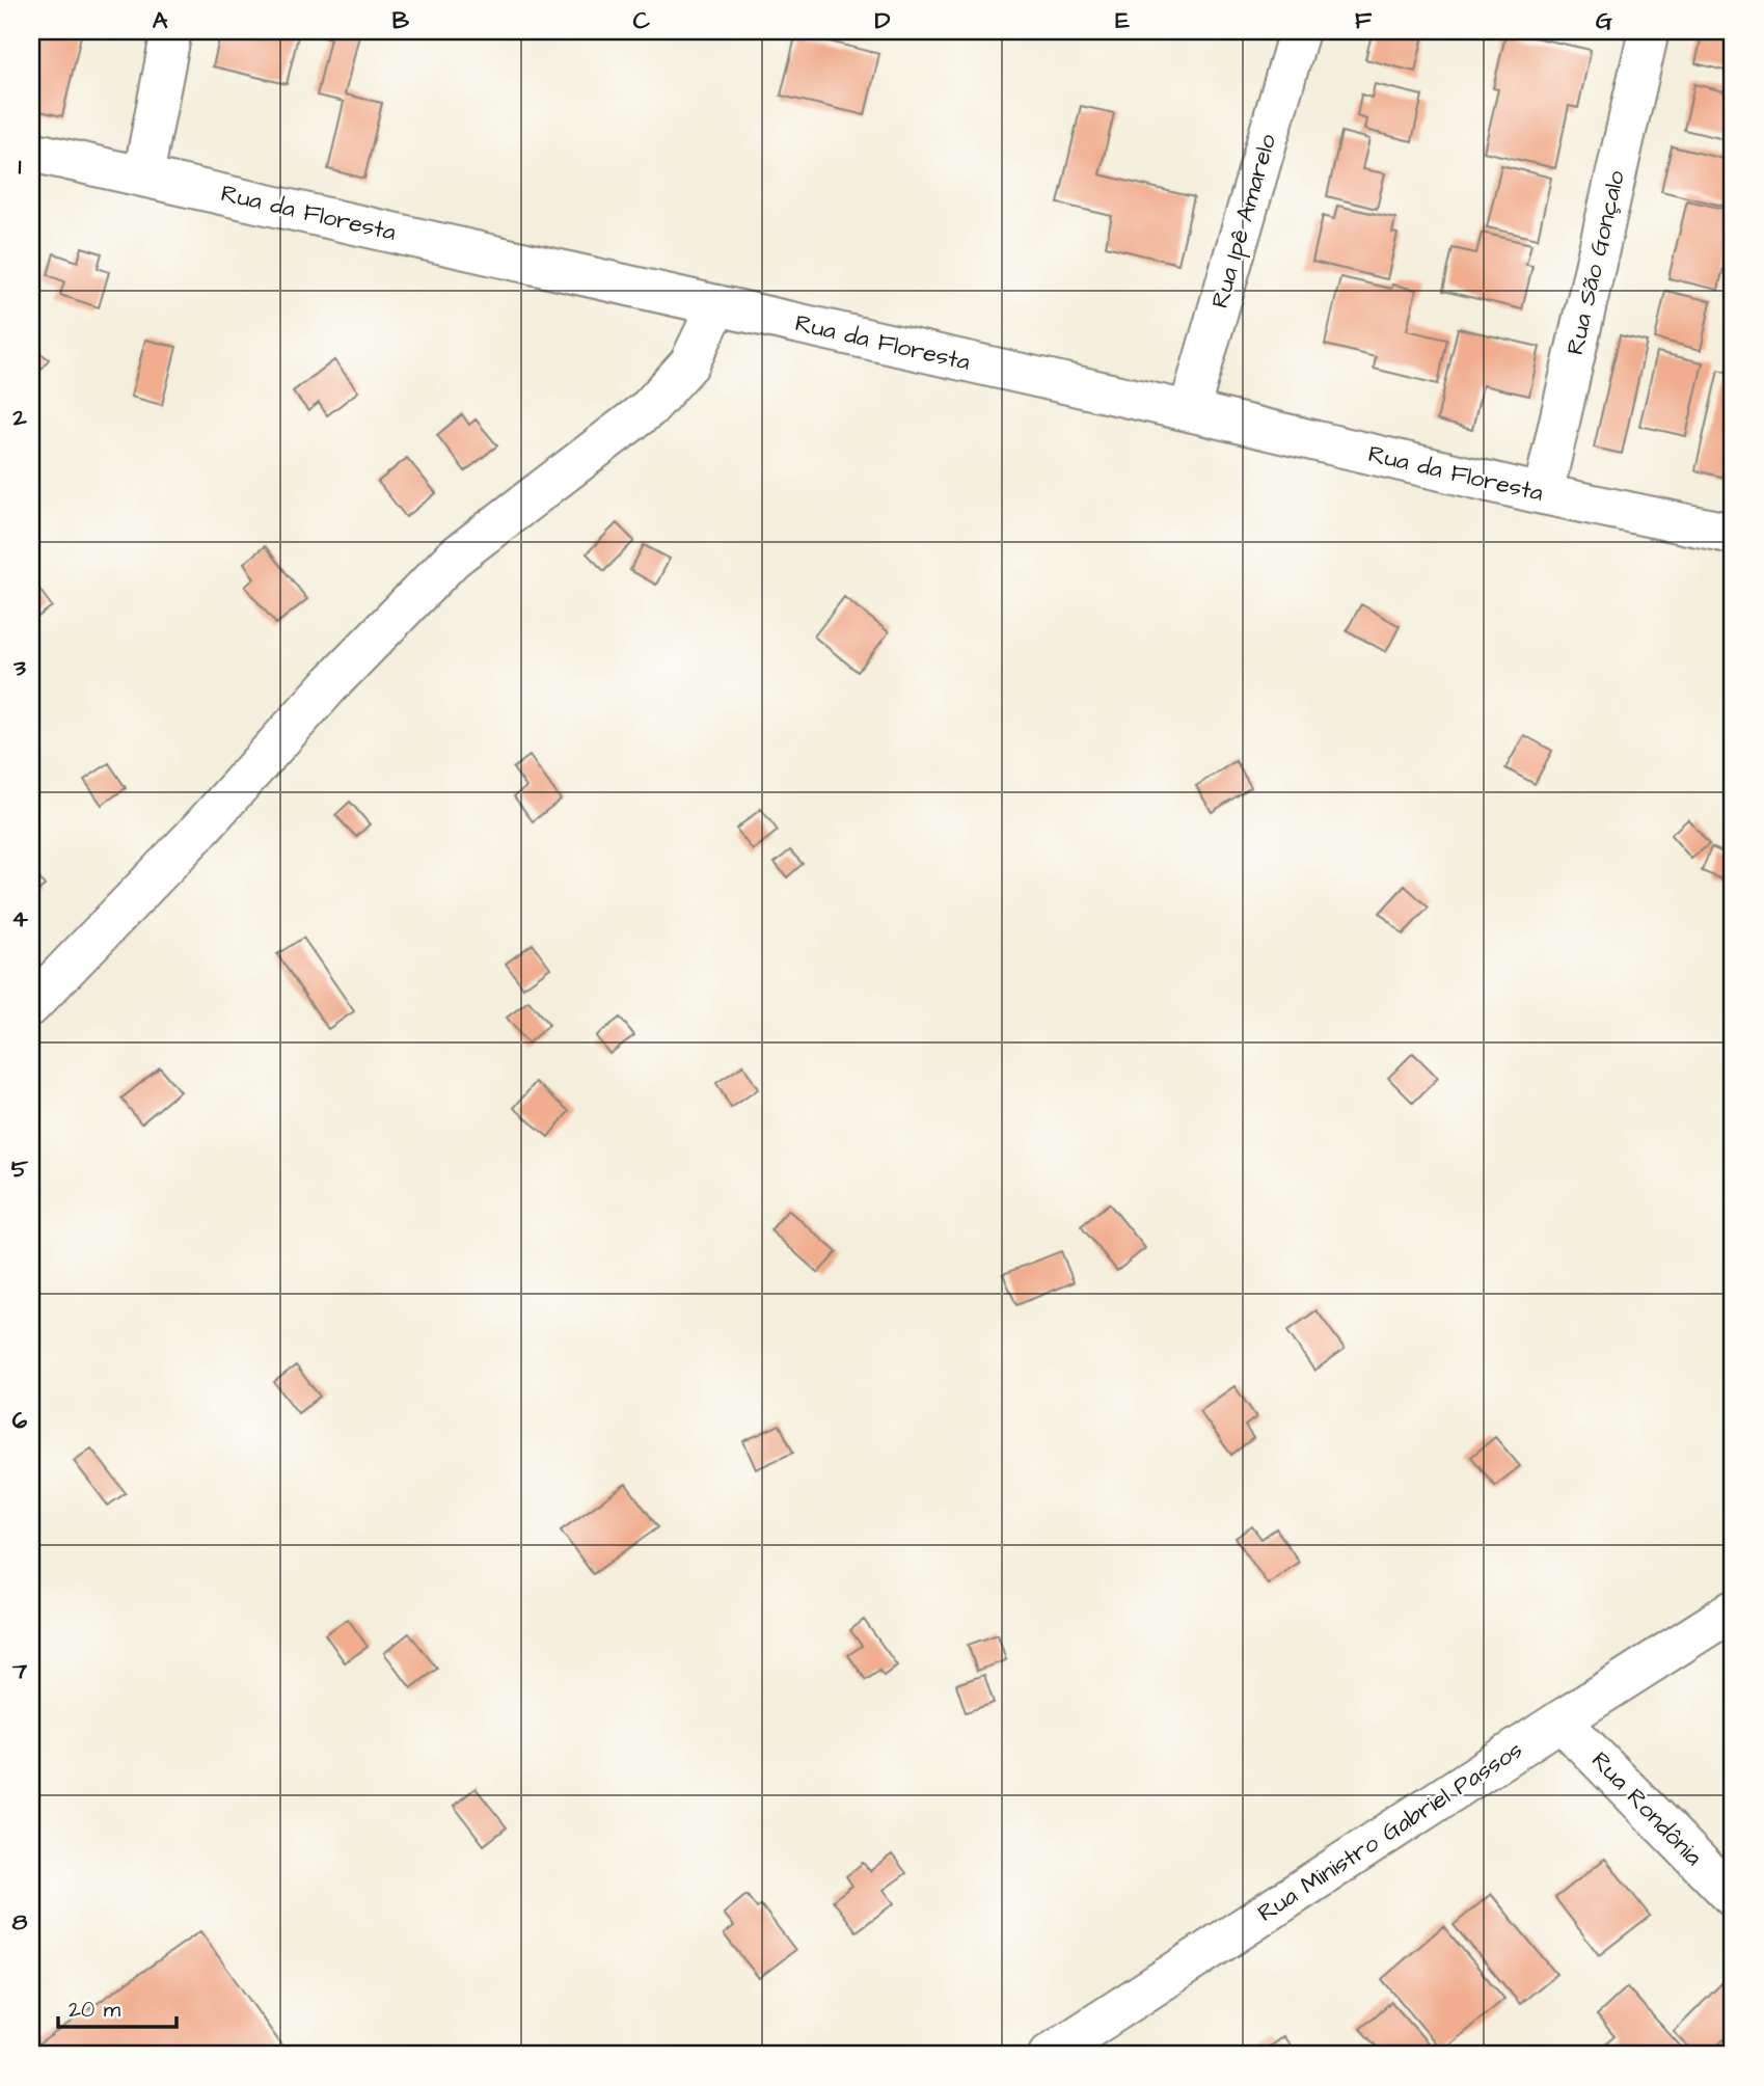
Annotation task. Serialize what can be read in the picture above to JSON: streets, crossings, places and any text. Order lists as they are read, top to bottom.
{
  "streets": {
    "street": [
      "Rua da Floresta",
      "Rua Ipê Amarelo",
      "Rua São Gonçalo",
      "Rua Rondônia",
      "Rua Ministro Gabriel Passos"
    ]
  },
  "crossings": [
    ["Rua da Floresta", "Rua Ipê Amarelo"],
    ["Rua da Floresta", "Rua São Gonçalo"],
    ["Rua Rondônia", "Rua Ministro Gabriel Passos"]
  ],
  "scale_bar": "20 m",
  "grid": {
    "columns": [
      "A",
      "B",
      "C",
      "D",
      "E",
      "F",
      "G"
    ],
    "rows": [
      "1",
      "2",
      "3",
      "4",
      "5",
      "6",
      "7",
      "8"
    ]
  }
}
